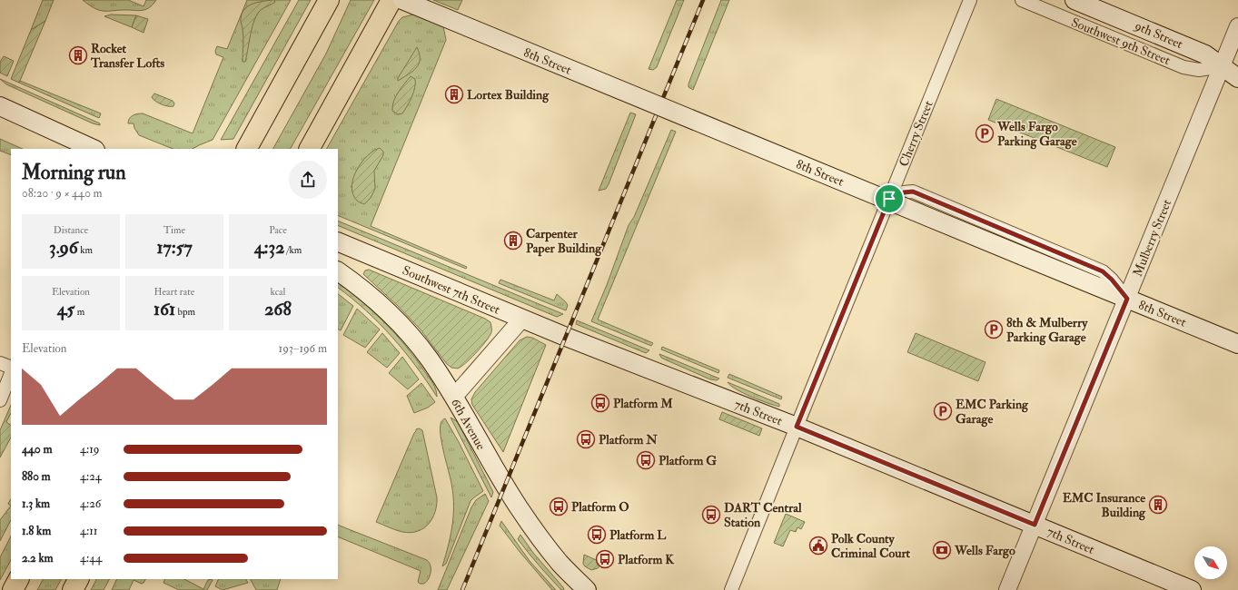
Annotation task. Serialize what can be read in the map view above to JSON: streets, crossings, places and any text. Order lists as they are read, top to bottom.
{
  "streets": {
    "main road": [
      "9th Street",
      "8th Street",
      "Southwest 7th Street",
      "7th Street",
      "6th Avenue"
    ],
    "street": ["Southwest 9th Street", "Cherry Street", "Mulberry Street"]
  },
  "crossings": [
    ["9th Street", "Southwest 9th Street"],
    ["9th Street", "Mulberry Street"],
    ["Southwest 9th Street", "Mulberry Street"],
    ["8th Street", "Mulberry Street"],
    ["Cherry Street", "7th Street"],
    ["Mulberry Street", "7th Street"],
    ["Southwest 7th Street", "7th Street"]
  ],
  "places": {
    "building": [
      "Rocket Transfer Lofts",
      "Lortex Building",
      "Carpenter Paper Building",
      "EMC Insurance Building"
    ],
    "parking": ["Wells Fargo Parking Garage", "8th & Mulberry Parking Garage", "EMC Parking Garage"],
    "bus stop": [
      "Platform M",
      "Platform N",
      "Platform G",
      "Platform O",
      "DART Central Station",
      "Platform L",
      "Platform K"
    ],
    "public building": ["Polk County Criminal Court"],
    "bank": ["Wells Fargo"]
  },
  "north": "bottom right",
  "page": {
    "heading": ["Morning run", "08:20 · 9 × 440 m"],
    "stats": [
      ["Distance", "3.96 km"],
      ["Time", "17:57"],
      ["Pace", "4:32 /km"],
      ["Elevation", "45 m"],
      ["Heart rate", "161 bpm"],
      ["kcal", "268"]
    ],
    "chart": ["Elevation", "193–196 m"],
    "list": [
      {
        "name": "440 m",
        "note": "4:19"
      },
      {
        "name": "880 m",
        "note": "4:24"
      },
      {
        "name": "1.3 km",
        "note": "4:26"
      },
      {
        "name": "1.8 km",
        "note": "4:11"
      },
      {
        "name": "2.2 km",
        "note": "4:44"
      }
    ]
  }
}
